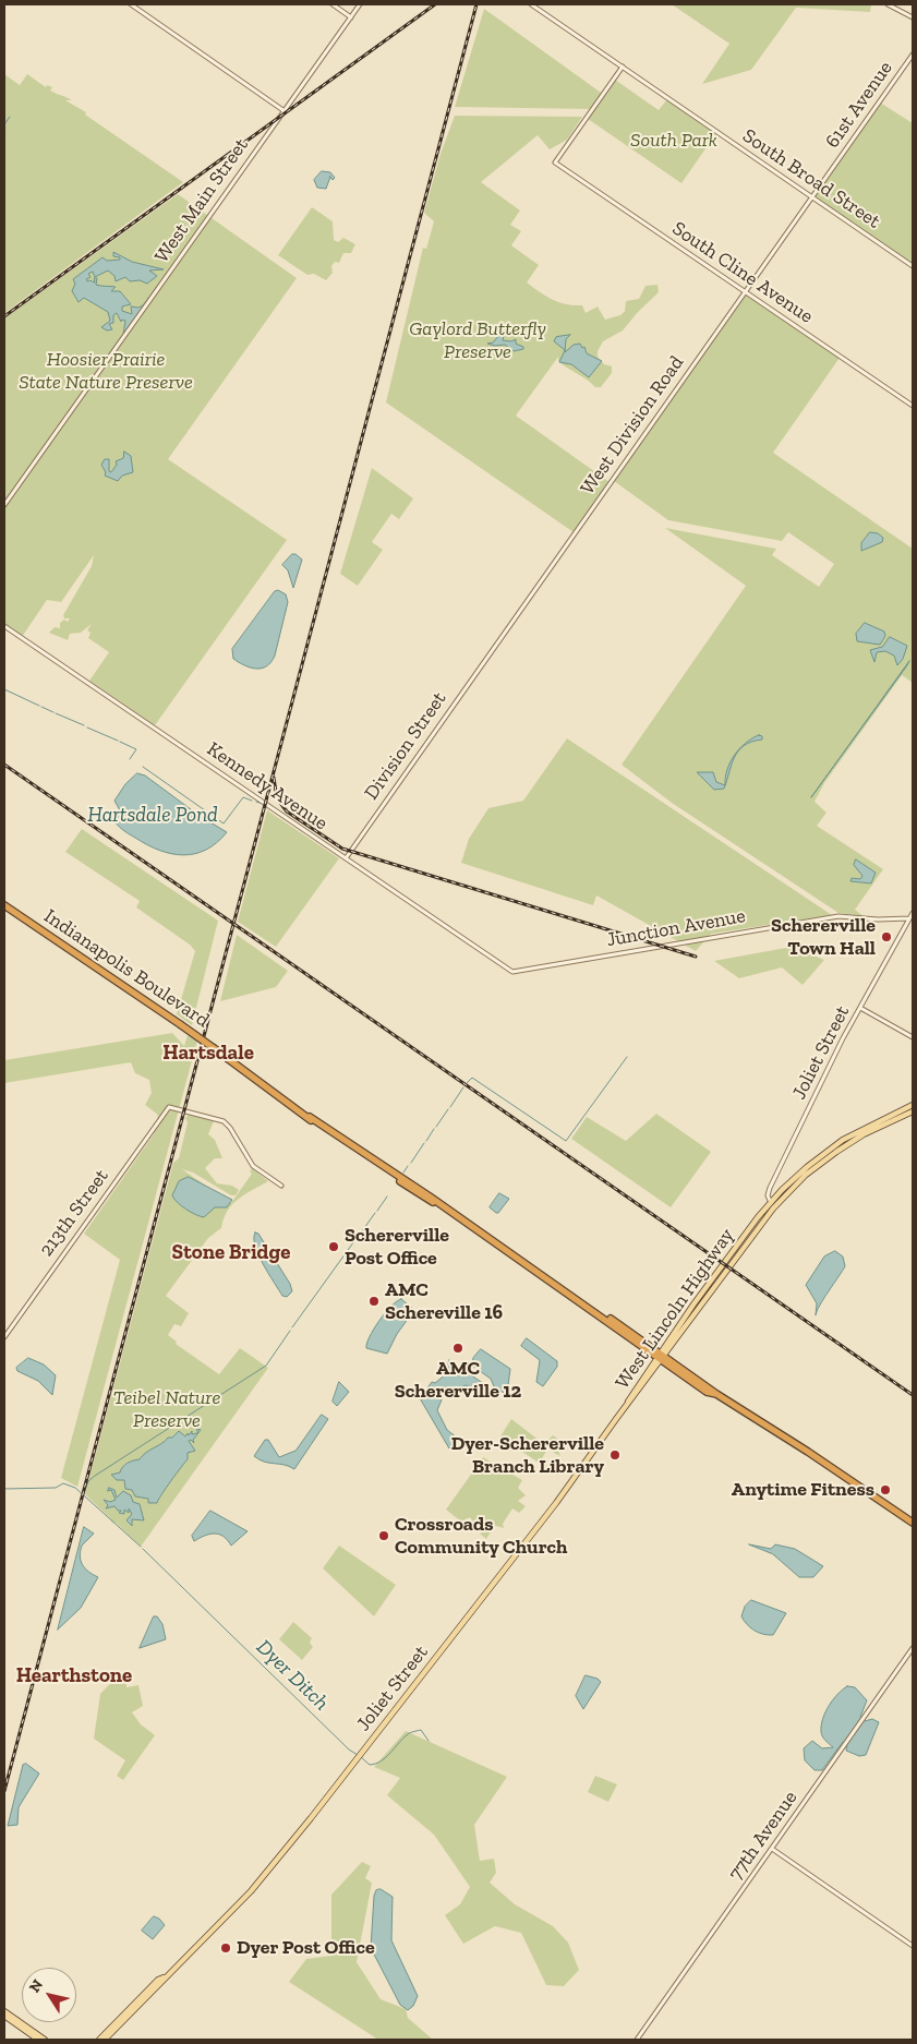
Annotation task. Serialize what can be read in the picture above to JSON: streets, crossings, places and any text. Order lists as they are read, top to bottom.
{
  "streets": {
    "highway": ["Indianapolis Boulevard"],
    "main road": ["Joliet Street", "West Lincoln Highway"],
    "street": [
      "61st Avenue",
      "South Broad Street",
      "West Main Street",
      "South Cline Avenue",
      "West Division Road",
      "Division Street",
      "Kennedy Avenue",
      "Junction Avenue",
      "213th Street",
      "77th Avenue"
    ]
  },
  "crossings": [
    ["61st Avenue", "South Broad Street"],
    ["61st Avenue", "West Division Road"],
    ["South Broad Street", "South Cline Avenue"],
    ["South Broad Street", "West Division Road"],
    ["South Cline Avenue", "West Division Road"],
    ["West Division Road", "Division Street"],
    ["Division Street", "Kennedy Avenue"],
    ["Kennedy Avenue", "Junction Avenue"],
    ["Junction Avenue", "Joliet Street"],
    ["Indianapolis Boulevard", "West Lincoln Highway"],
    ["Joliet Street", "West Lincoln Highway"]
  ],
  "districts": ["Hartsdale", "Stone Bridge", "Hearthstone"],
  "water": ["Hartsdale Pond", "Dyer Ditch"],
  "parks": [
    "South Park",
    "Gaylord Butterfly Preserve",
    "Hoosier Prairie State Nature Preserve",
    "Teibel Nature Preserve"
  ],
  "places": [
    "Schererville Town Hall",
    "Schererville Post Office",
    "AMC Schereville 16",
    "AMC Schererville 12",
    "Dyer-Schererville Branch Library",
    "Anytime Fitness",
    "Crossroads Community Church",
    "Dyer Post Office"
  ],
  "north": "top left"
}
